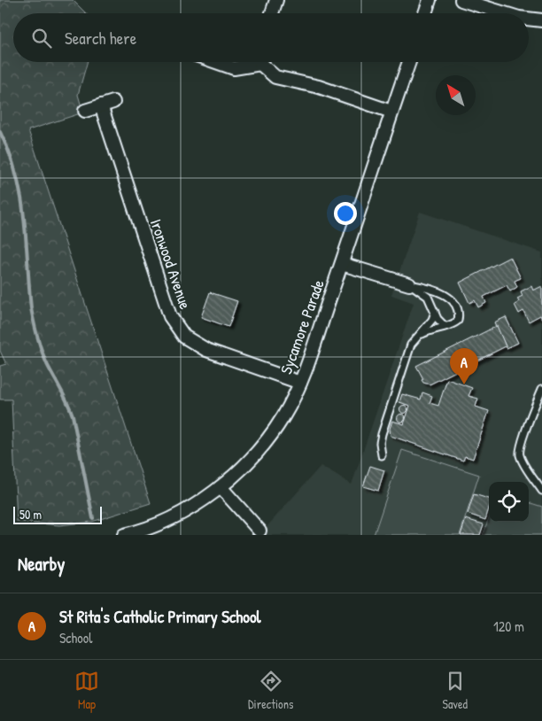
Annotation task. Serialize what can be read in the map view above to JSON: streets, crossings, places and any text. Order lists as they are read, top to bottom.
{
  "streets": {
    "street": ["Ironwood Avenue", "Sycamore Parade"]
  },
  "crossings": [
    ["Ironwood Avenue", "Sycamore Parade"]
  ],
  "scale_bar": "50 m",
  "north": "top left",
  "page": {
    "search": "Search here",
    "pins": "A",
    "scale": "50 m",
    "heading": "Nearby",
    "list": [
      {
        "mark": "A",
        "name": "St Rita's Catholic Primary School",
        "note": "School",
        "value": "120 m"
      }
    ],
    "nav": ["Map", "Directions", "Saved"]
  }
}
